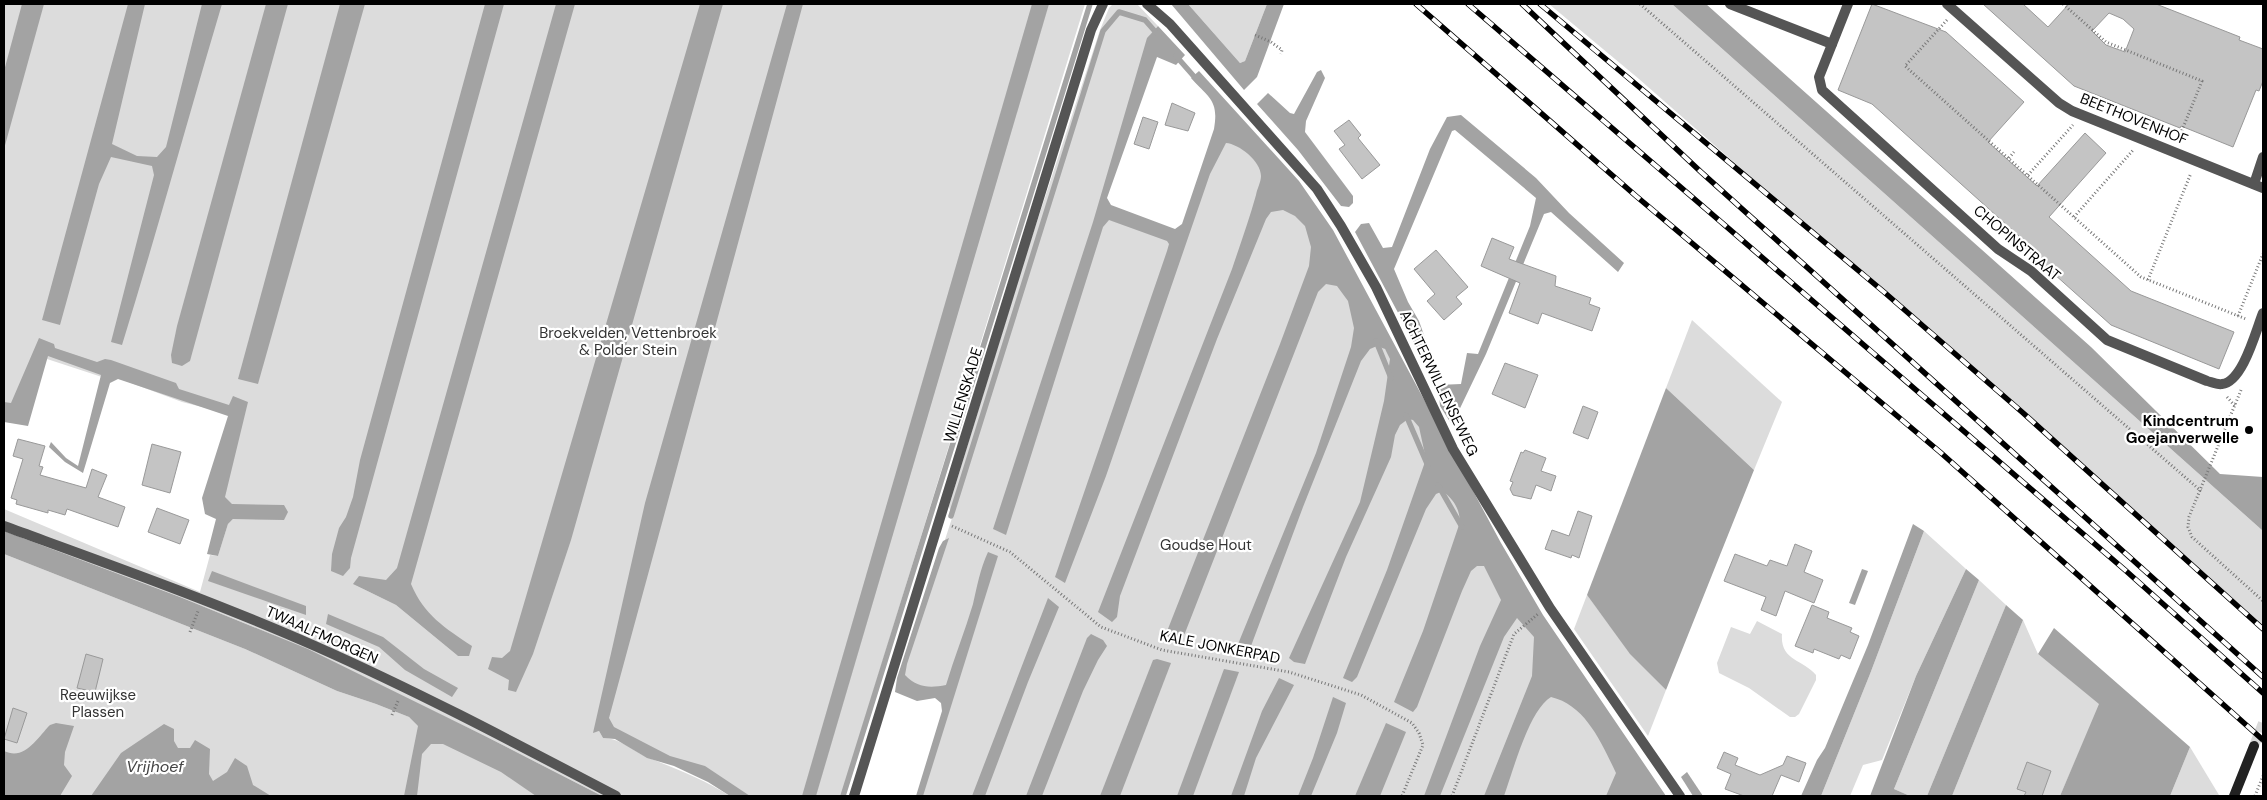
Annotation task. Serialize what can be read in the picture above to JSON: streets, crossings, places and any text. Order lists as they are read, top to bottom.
{
  "streets": {
    "street": [
      "BEETHOVENHOF",
      "CHOPINSTRAAT",
      "ACHTERWILLENSEWEG",
      "WILLENSKADE",
      "TWAALFMORGEN"
    ],
    "path": ["KALE JONKERPAD"]
  },
  "crossings": [
    ["WILLENSKADE", "KALE JONKERPAD"]
  ],
  "water": ["Vrijhoef"],
  "parks": ["Broekvelden, Vettenbroek & Polder Stein", "Goudse Hout", "Reeuwijkse Plassen"],
  "places": ["Kindcentrum Goejanverwelle"]
}
